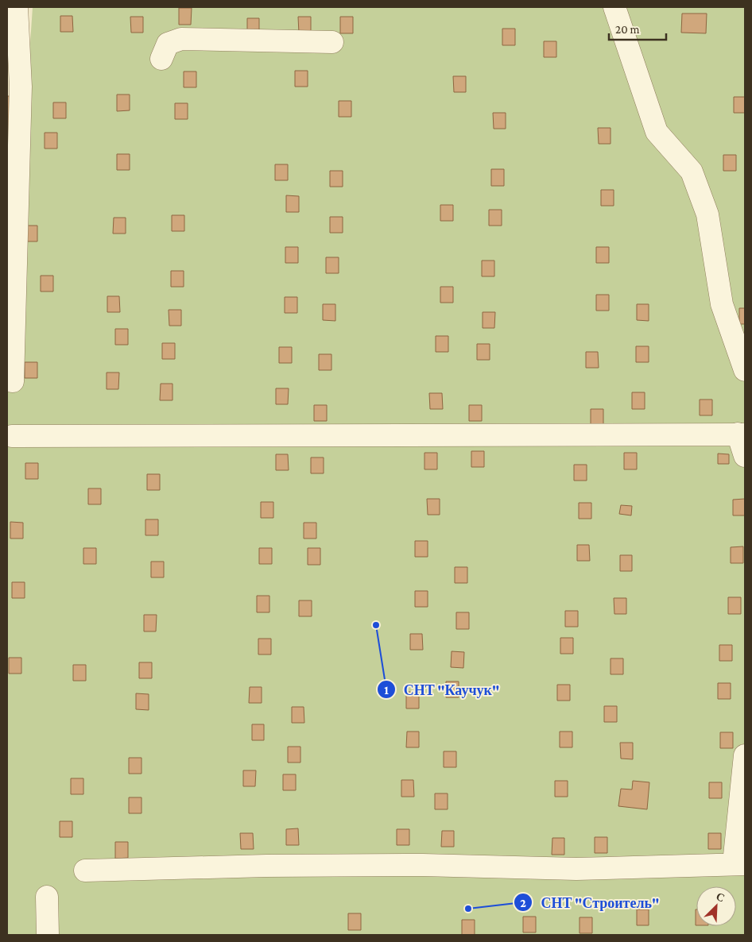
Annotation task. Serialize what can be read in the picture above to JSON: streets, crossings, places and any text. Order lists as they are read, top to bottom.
{
  "places": ["СНТ \"Каучук\"", "СНТ \"Строитель\""],
  "scale_bar": "20 m",
  "north": "top right"
}
